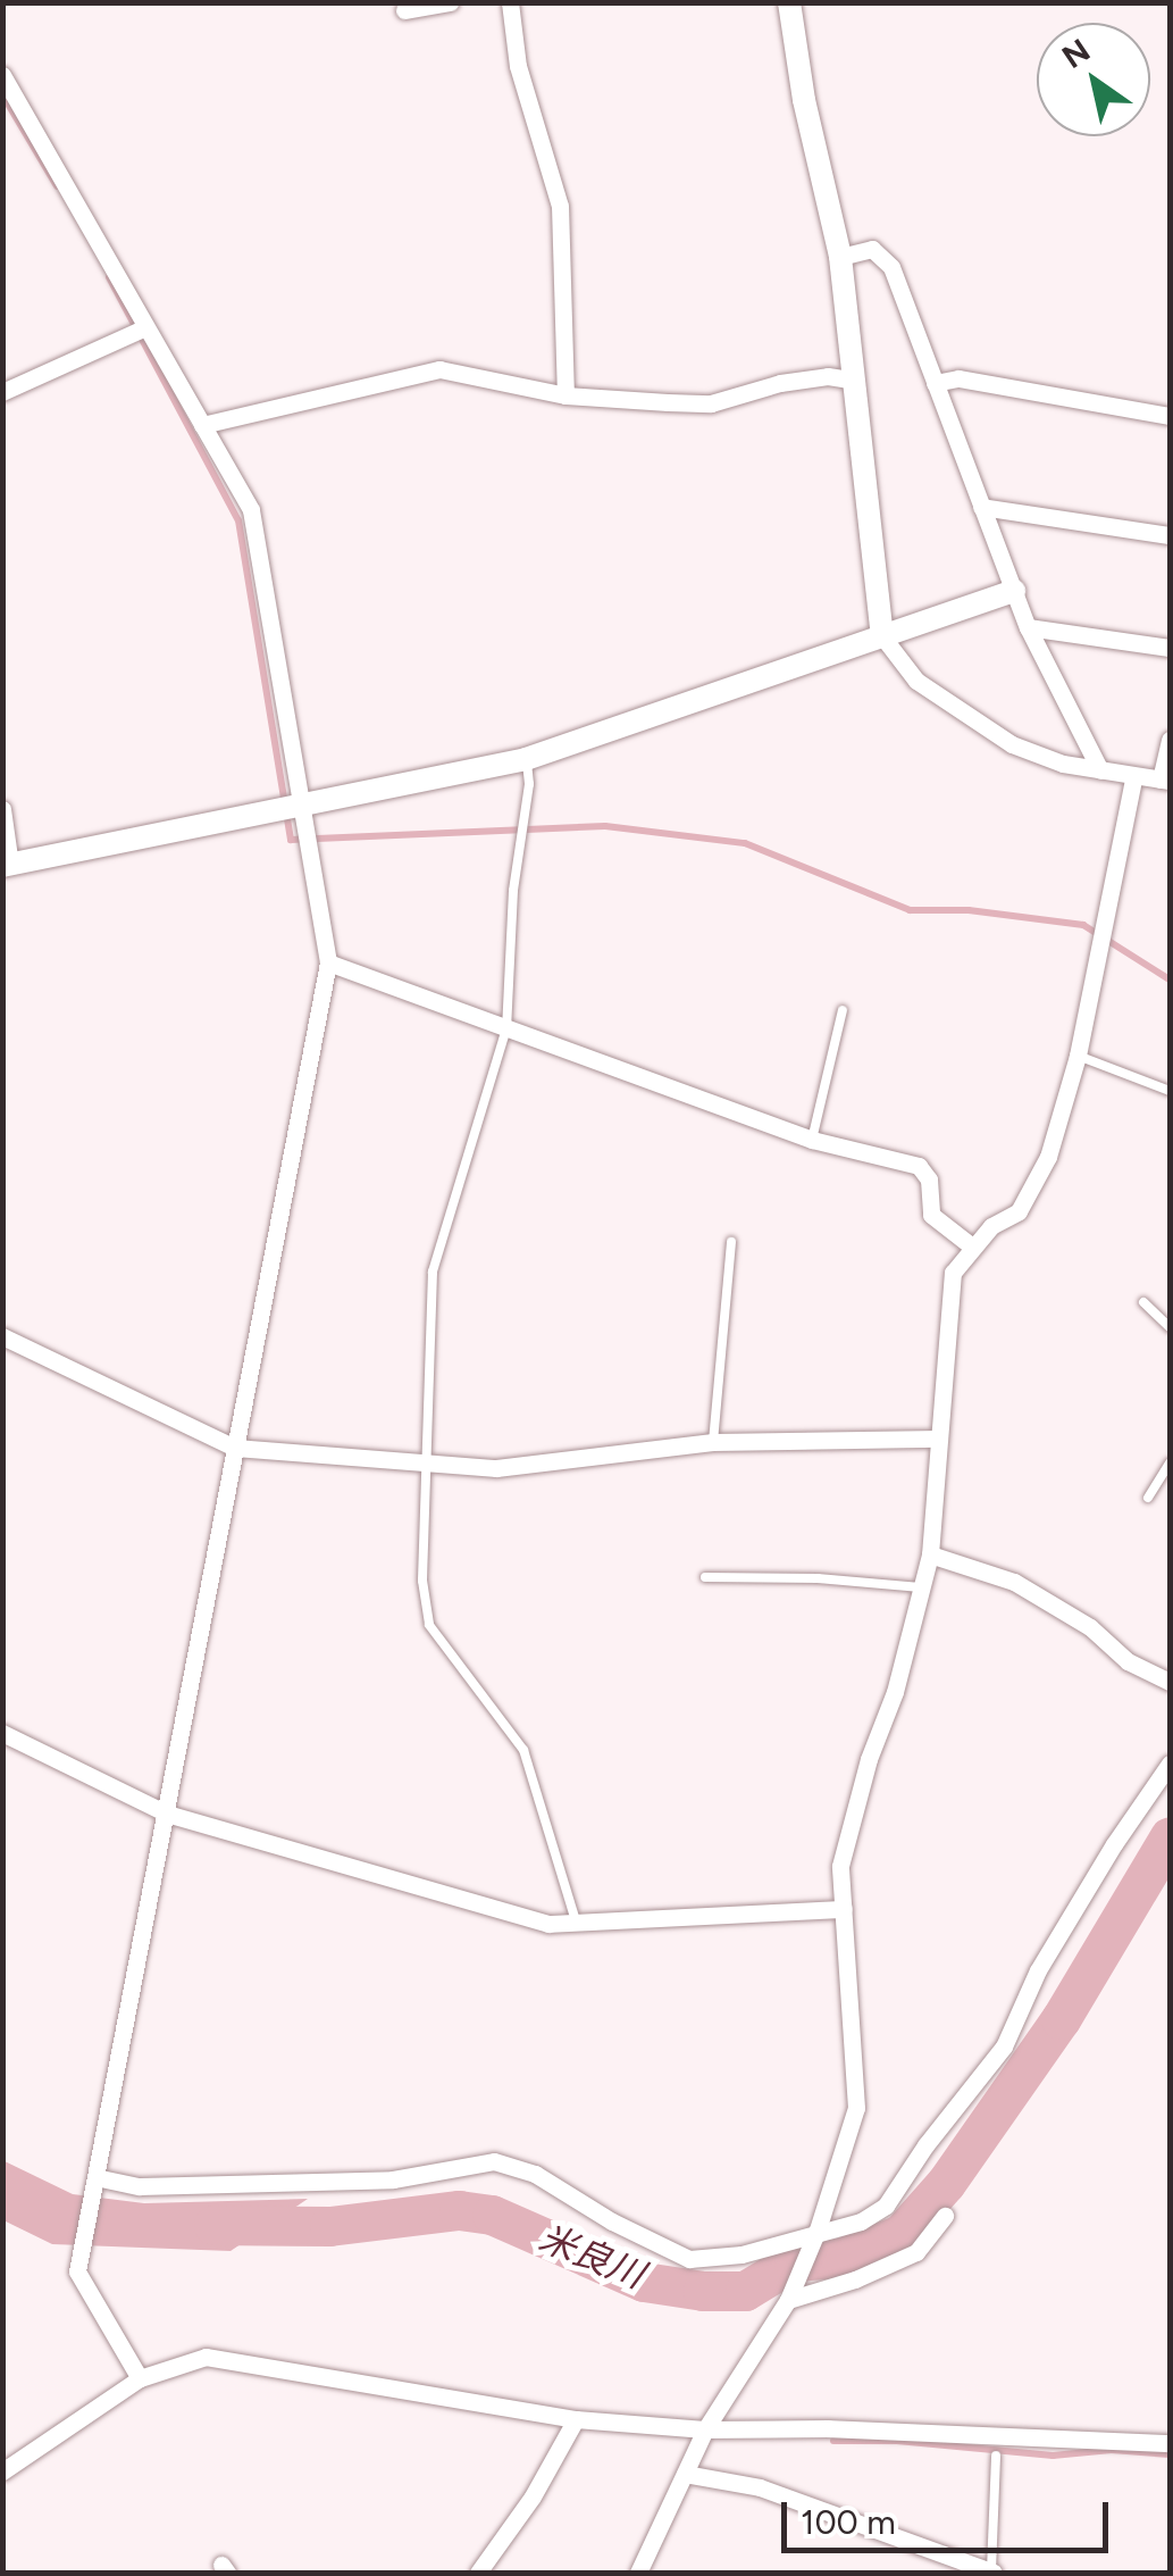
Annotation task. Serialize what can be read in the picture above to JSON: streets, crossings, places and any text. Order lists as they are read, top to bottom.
{
  "water": ["米良川"],
  "scale_bar": "100 m",
  "north": "top left"
}
